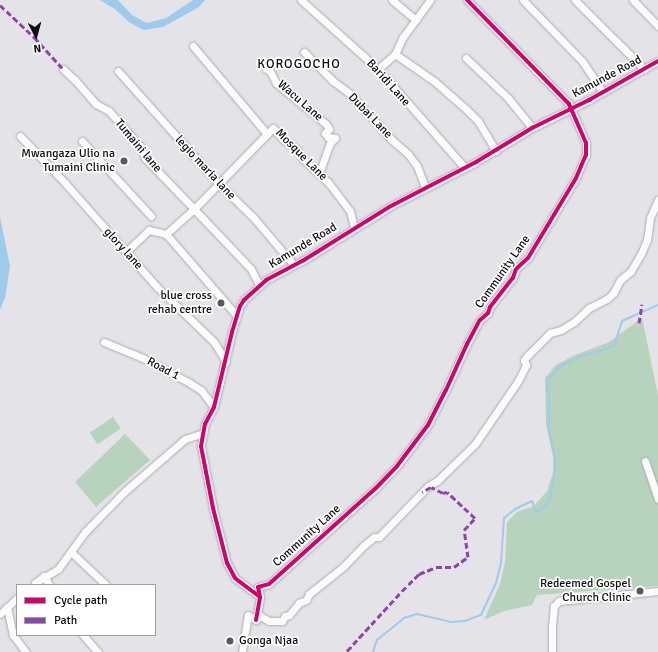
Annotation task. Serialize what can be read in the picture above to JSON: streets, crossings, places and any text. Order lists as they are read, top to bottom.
{
  "streets": {
    "street": [
      "Kamunde Road",
      "Baridi Lane",
      "Wacu Lane",
      "Dubai Lane",
      "Tumaini lane",
      "Mosque Lane",
      "legio maria lane",
      "glory lane",
      "Community Lane",
      "Road 1"
    ]
  },
  "crossings": [
    ["Kamunde Road", "Baridi Lane"],
    ["Kamunde Road", "Dubai Lane"],
    ["Kamunde Road", "Tumaini lane"],
    ["Kamunde Road", "Mosque Lane"],
    ["Kamunde Road", "legio maria lane"],
    ["Kamunde Road", "glory lane"],
    ["Kamunde Road", "Community Lane"],
    ["Kamunde Road", "Road 1"],
    ["Wacu Lane", "Mosque Lane"]
  ],
  "districts": ["KOROGOCHO"],
  "places": [
    "Mwangaza Ulio na Tumaini Clinic",
    "blue cross rehab centre",
    "Redeemed Gospel Church Clinic",
    "Gonga Njaa"
  ],
  "legend": ["Cycle path", "Path"],
  "north": "bottom"
}
